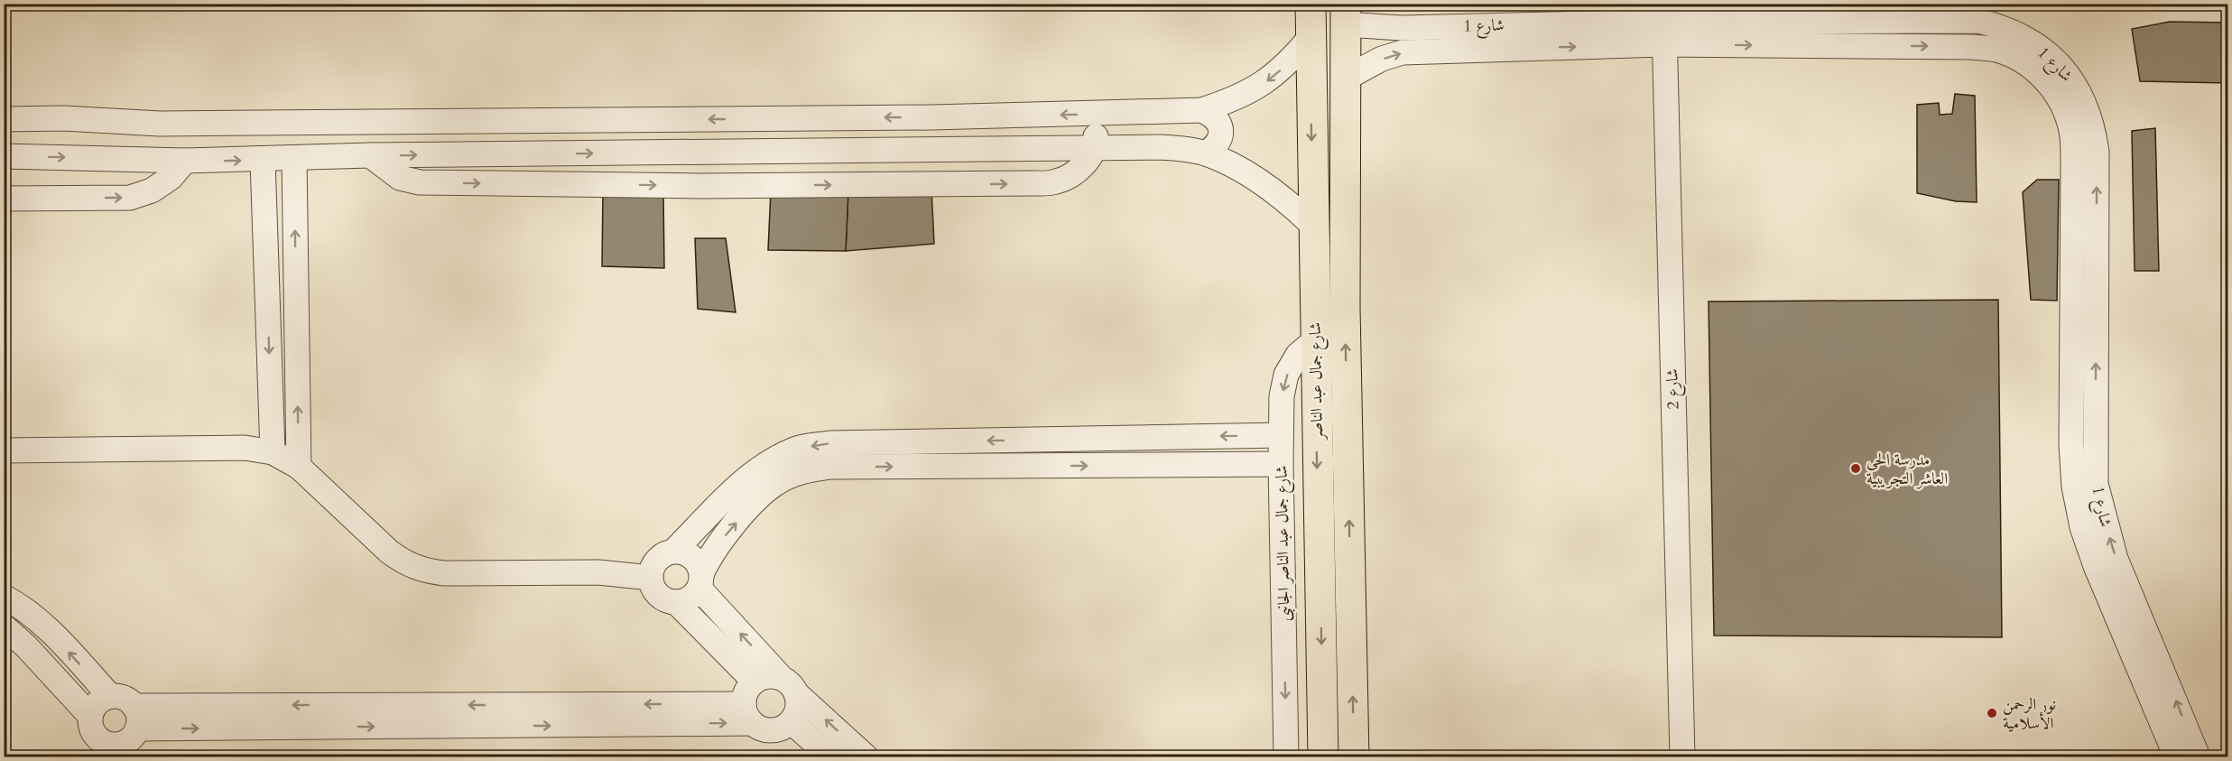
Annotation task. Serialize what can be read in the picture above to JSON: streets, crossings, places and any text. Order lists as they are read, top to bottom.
{
  "streets": {
    "main road": ["شارع جمال عبد الناصر"],
    "street": ["شارع 1", "شارع 2", "شارع جمال عبد الناصر الجانبى"]
  },
  "crossings": [
    ["شارع 1", "شارع جمال عبد الناصر"],
    ["شارع 1", "شارع 2"],
    ["شارع جمال عبد الناصر", "شارع جمال عبد الناصر الجانبى"]
  ],
  "one_way": ["شارع جمال عبد الناصر الجانبى"],
  "places": ["مدرسة الحى العاشر التجريبية", "نور الرحمن الأسلامية"]
}
